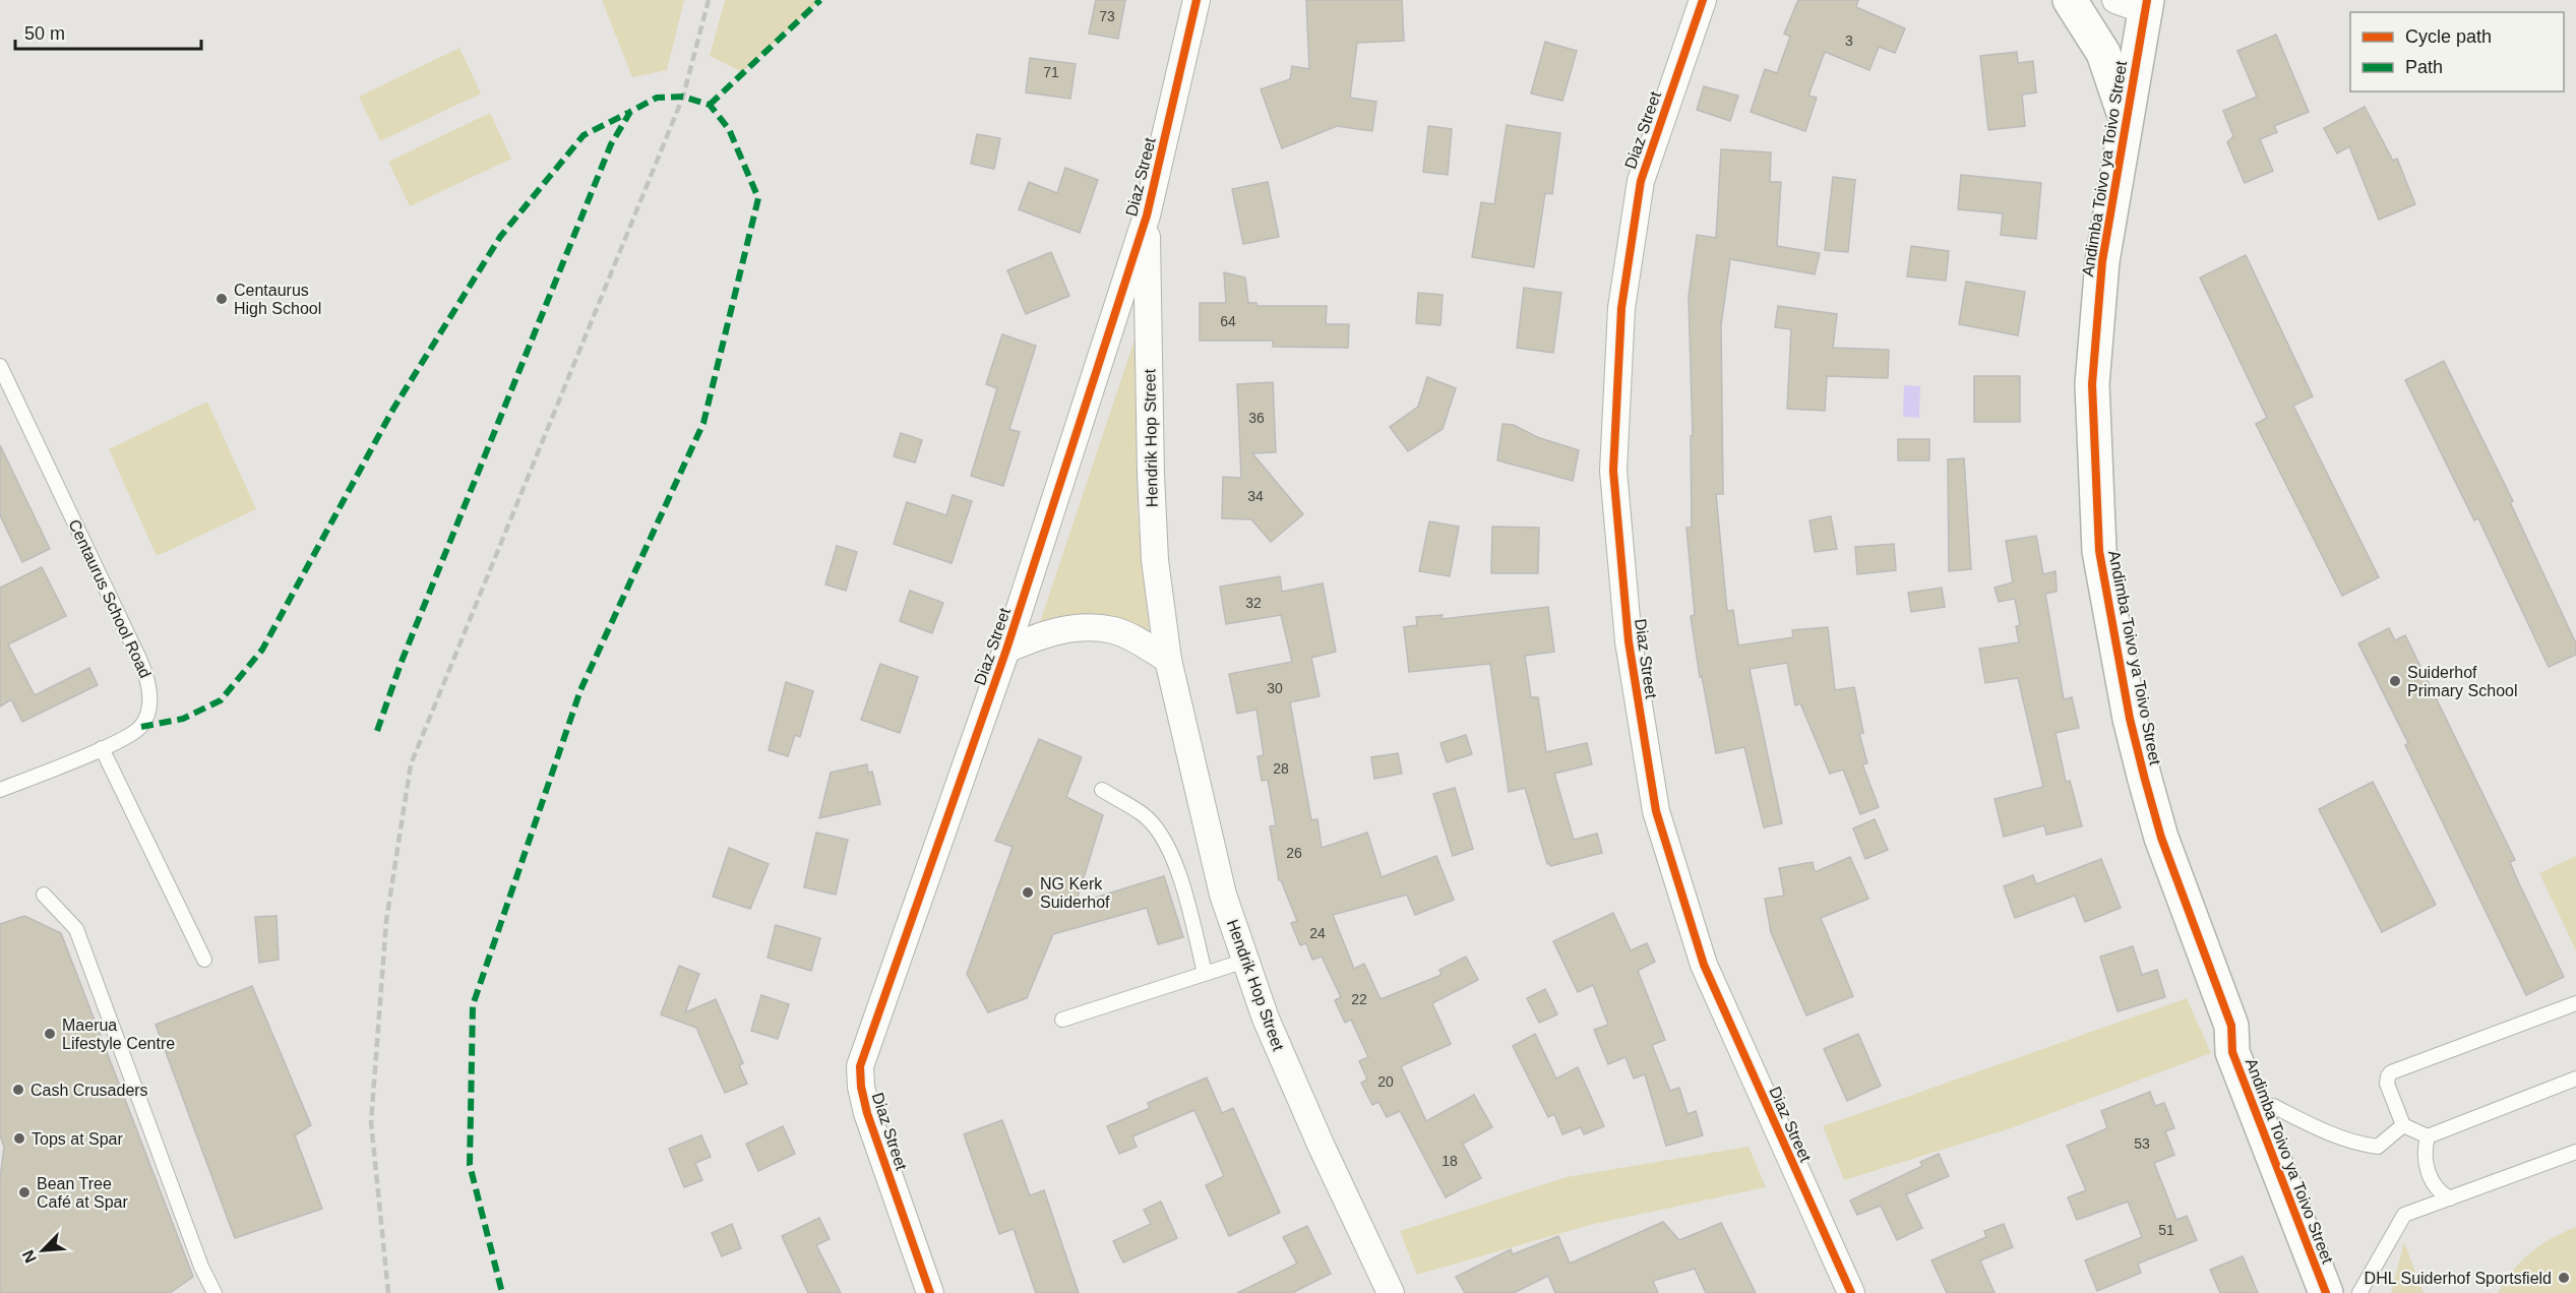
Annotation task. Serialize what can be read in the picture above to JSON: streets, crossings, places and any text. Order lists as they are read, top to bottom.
{
  "streets": {
    "street": ["Diaz Street", "Andimba Toivo ya Toivo Street", "Hendrik Hop Street"],
    "lane": ["Centaurus School Road"]
  },
  "crossings": [
    ["Diaz Street", "Hendrik Hop Street"]
  ],
  "places": [
    "Centaurus High School",
    "Suiderhof Primary School",
    "NG Kerk Suiderhof",
    "Maerua Lifestyle Centre",
    "Cash Crusaders",
    "Tops at Spar",
    "Bean Tree Café at Spar",
    "DHL Suiderhof Sportsfield"
  ],
  "house_numbers": [
    "73",
    "3",
    "71",
    "64",
    "36",
    "34",
    "32",
    "30",
    "28",
    "26",
    "24",
    "22",
    "20",
    "53",
    "18",
    "51"
  ],
  "legend": ["Cycle path", "Path"],
  "scale_bar": "50 m",
  "north": "bottom left"
}
